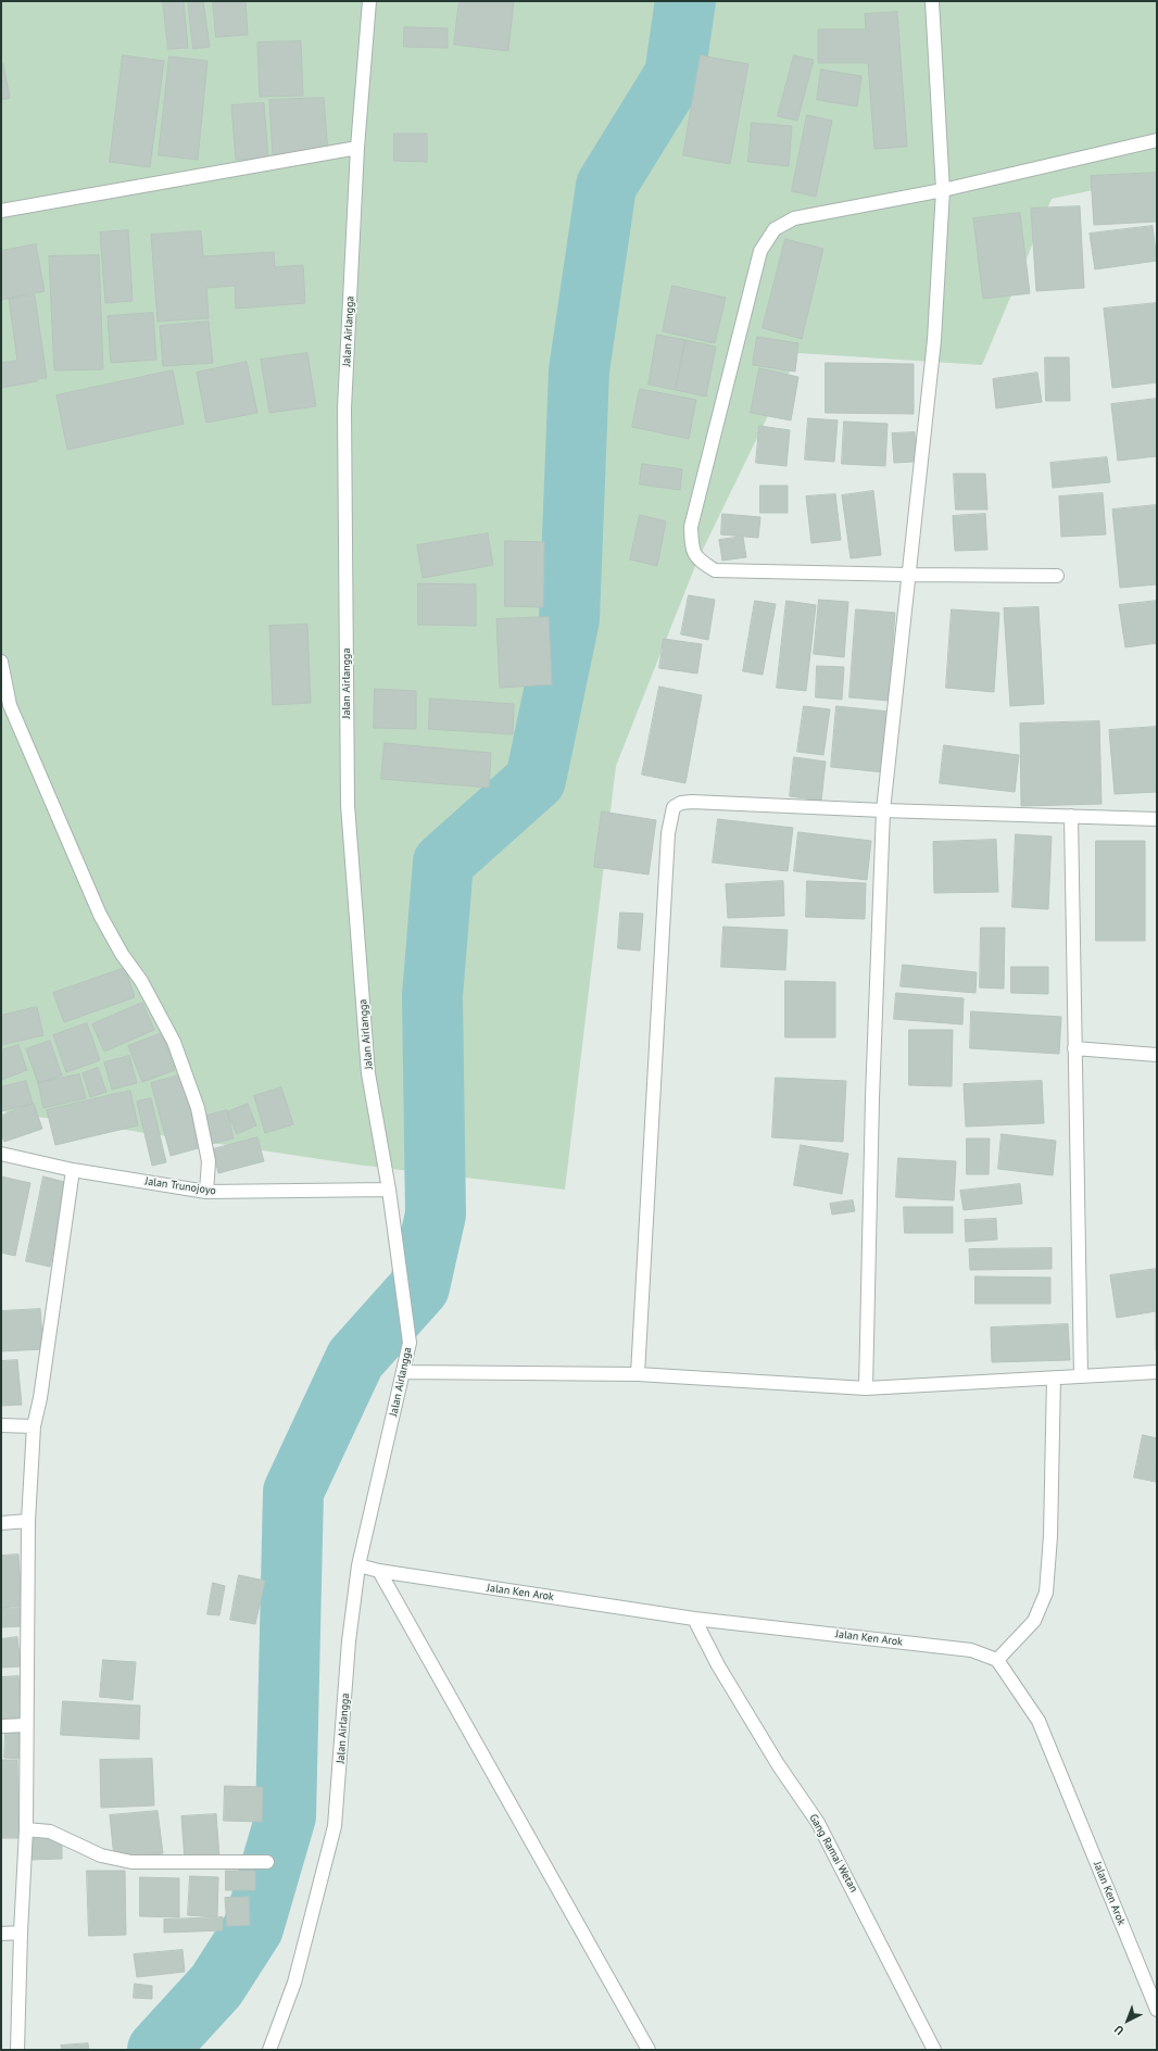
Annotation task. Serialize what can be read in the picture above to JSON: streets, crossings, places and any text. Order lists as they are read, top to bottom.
{
  "streets": {
    "street": [
      "Jalan Airlangga",
      "Jalan Trunojoyo",
      "Jalan Ken Arok",
      "Gang Ramai Wetan"
    ]
  },
  "crossings": [
    ["Jalan Airlangga", "Jalan Trunojoyo"],
    ["Jalan Airlangga", "Jalan Ken Arok"],
    ["Jalan Ken Arok", "Gang Ramai Wetan"]
  ],
  "north": "bottom left"
}
